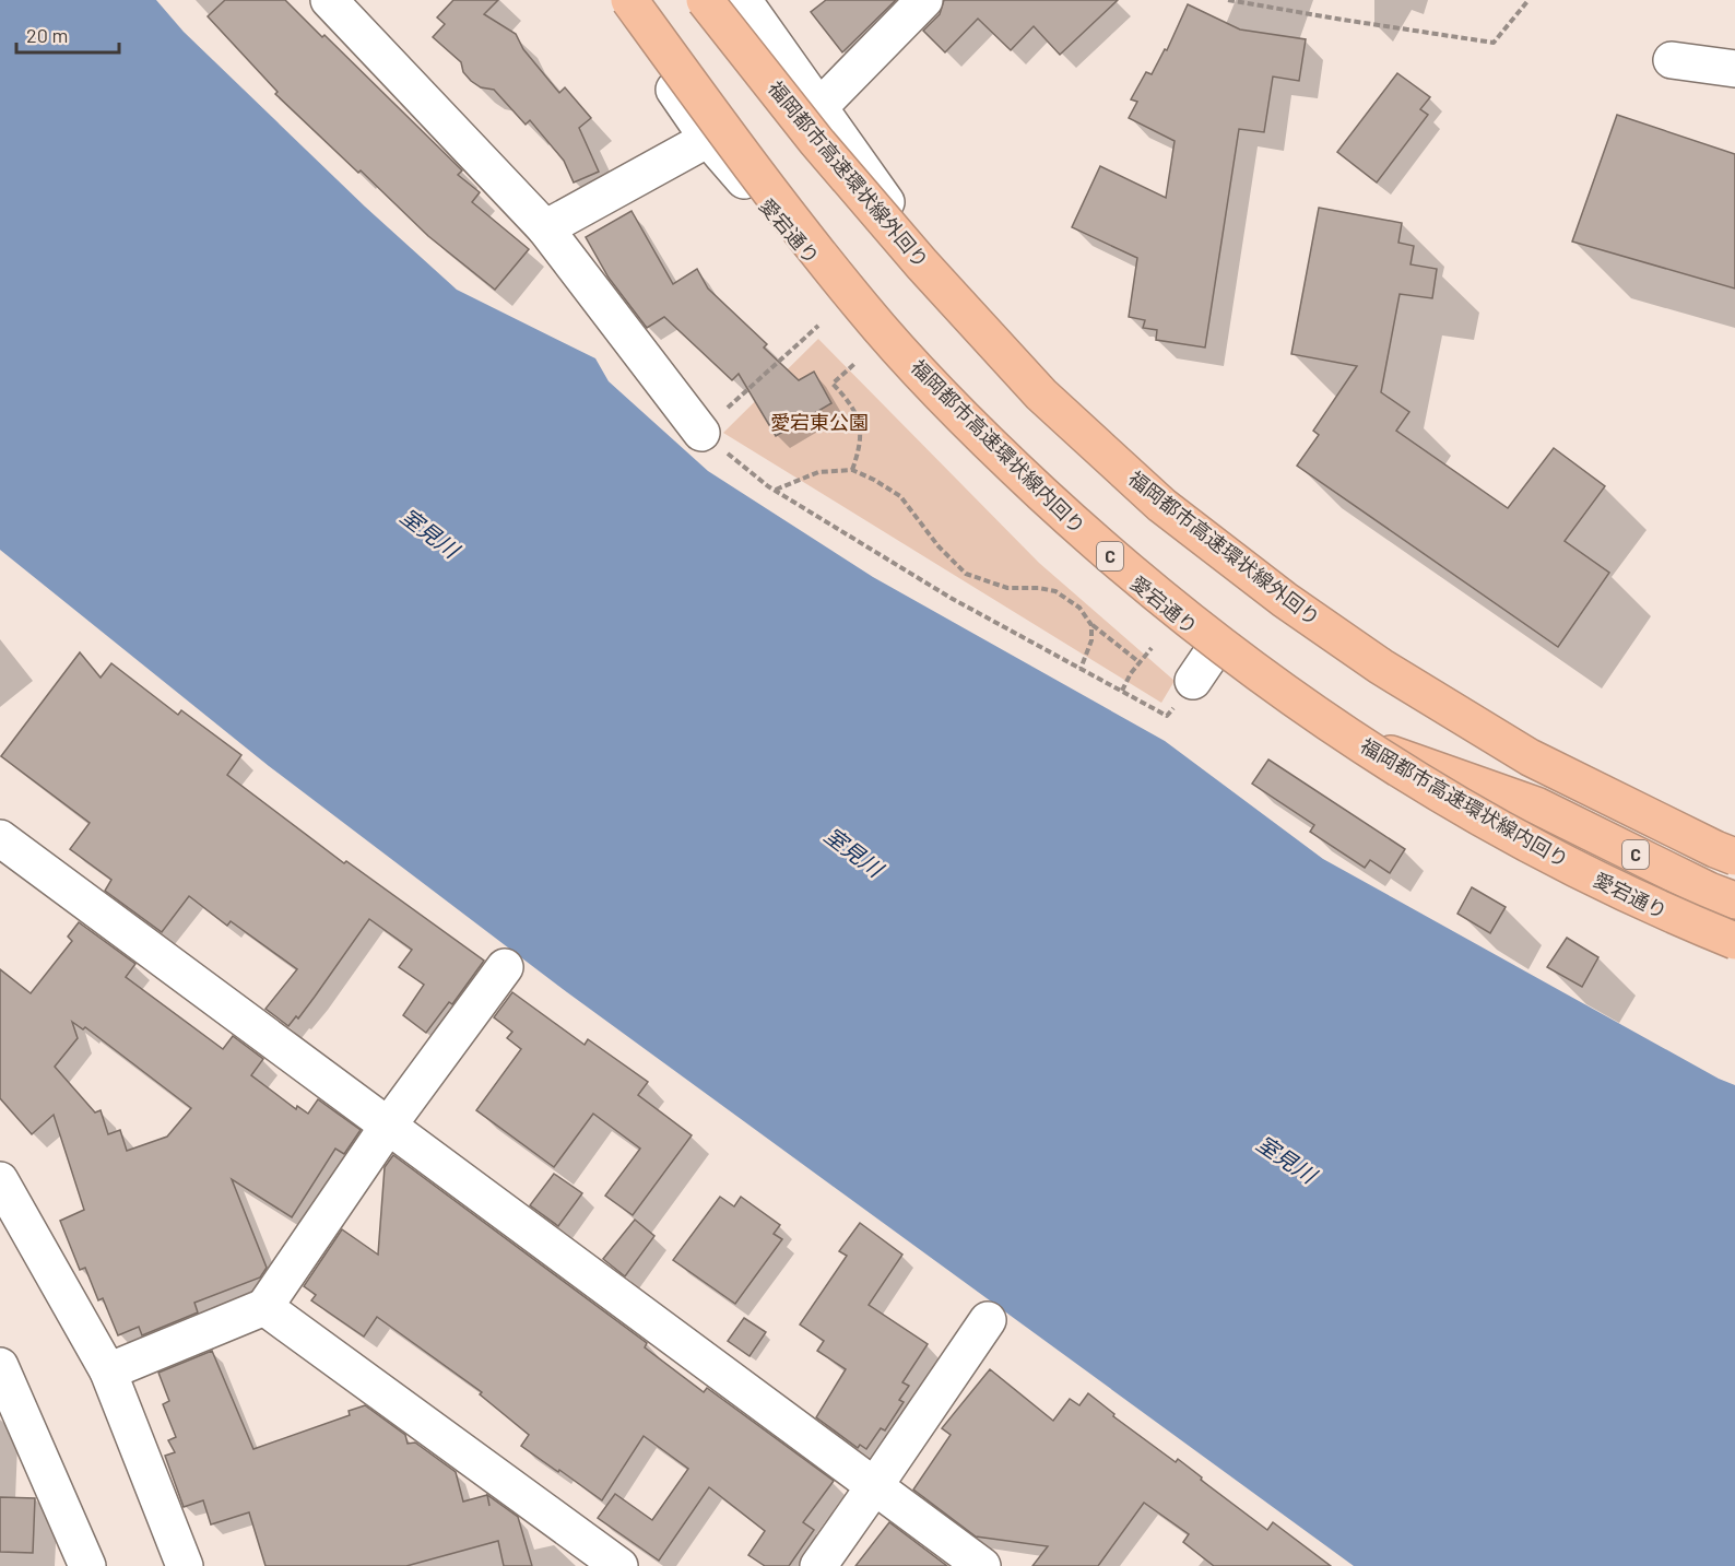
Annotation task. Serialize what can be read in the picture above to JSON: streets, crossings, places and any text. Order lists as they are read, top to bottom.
{
  "streets": {
    "highway": ["福岡都市高速環状線外回り", "福岡都市高速環状線内回り", "C"],
    "street": ["愛宕通り"]
  },
  "crossings": [
    ["愛宕通り", "福岡都市高速環状線内回り"],
    ["愛宕通り", "C"]
  ],
  "water": ["室見川"],
  "parks": ["愛宕東公園"],
  "scale_bar": "20 m"
}
